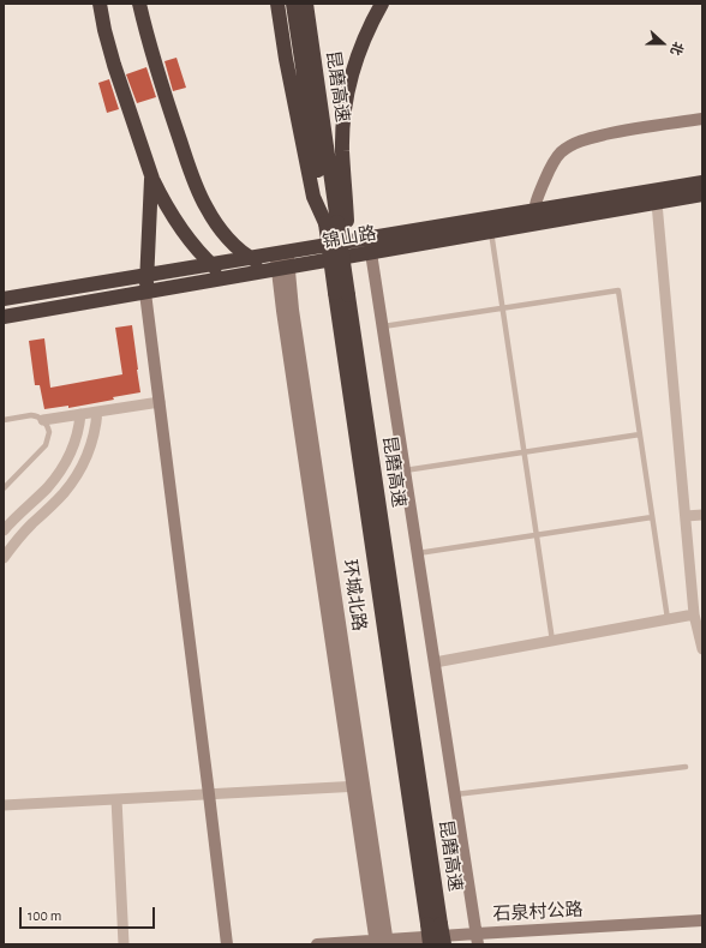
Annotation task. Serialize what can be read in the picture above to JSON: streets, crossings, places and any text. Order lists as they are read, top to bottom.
{
  "streets": {
    "highway": ["昆磨高速", "锦山路"],
    "street": ["环城北路", "石泉村公路"]
  },
  "crossings": [
    ["锦山路", "环城北路"],
    ["环城北路", "石泉村公路"]
  ],
  "scale_bar": "100 m",
  "north": "right"
}
